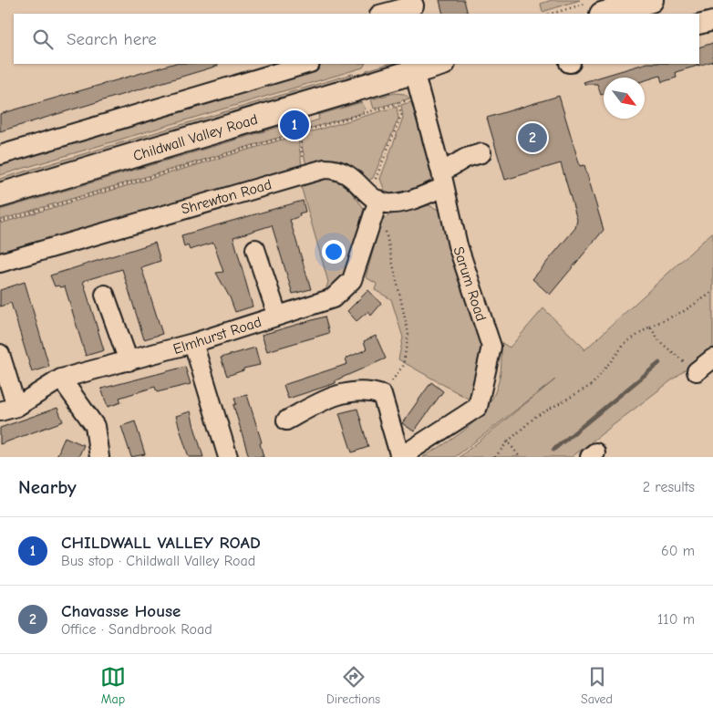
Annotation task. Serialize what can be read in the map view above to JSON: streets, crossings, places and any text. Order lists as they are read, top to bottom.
{
  "streets": {
    "main road": ["Childwall Valley Road"],
    "street": ["Shrewton Road", "Sarum Road", "Elmhurst Road"]
  },
  "crossings": [
    ["Childwall Valley Road", "Sarum Road"],
    ["Shrewton Road", "Elmhurst Road"]
  ],
  "north": "bottom right",
  "page": {
    "search": "Search here",
    "pins": ["1", "2"],
    "heading": ["Nearby", "2 results"],
    "list": [
      {
        "mark": "1",
        "name": "CHILDWALL VALLEY ROAD",
        "note": "Bus stop · Childwall Valley Road",
        "value": "60 m"
      },
      {
        "mark": "2",
        "name": "Chavasse House",
        "note": "Office · Sandbrook Road",
        "value": "110 m"
      }
    ],
    "nav": ["Map", "Directions", "Saved"]
  }
}
